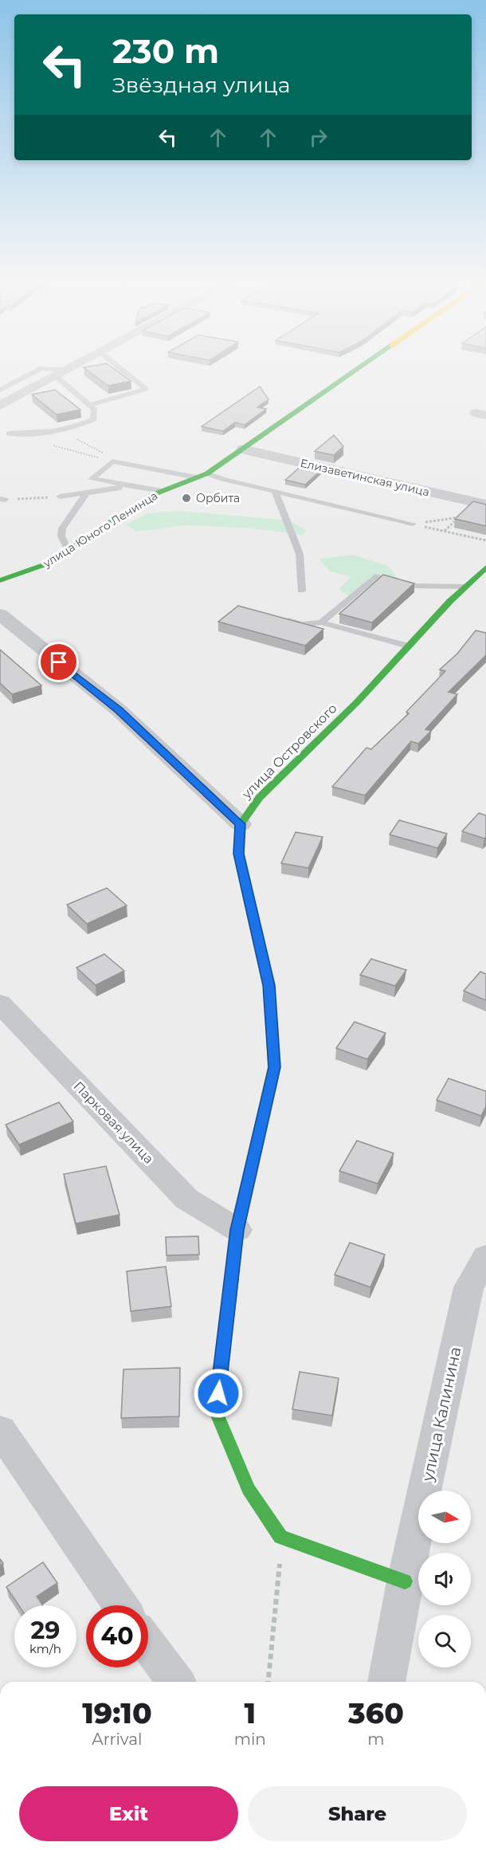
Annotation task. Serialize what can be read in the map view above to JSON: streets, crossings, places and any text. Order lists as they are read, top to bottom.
{
  "streets": {
    "street": [
      "Елизаветинская улица",
      "улица Юного Ленинца",
      "улица Островского",
      "Парковая улица",
      "улица Калинина"
    ]
  },
  "crossings": [
    ["Елизаветинская улица", "улица Юного Ленинца"]
  ],
  "places": ["Орбита"],
  "north": "right",
  "page": {
    "turn": ["230 m", "Звёздная улица"],
    "speed": "29 km/h",
    "limit": "40",
    "eta": [
      "19:10",
      "Arrival",
      "1",
      "min",
      "360",
      "m"
    ],
    "buttons": ["Exit", "Share"]
  }
}
